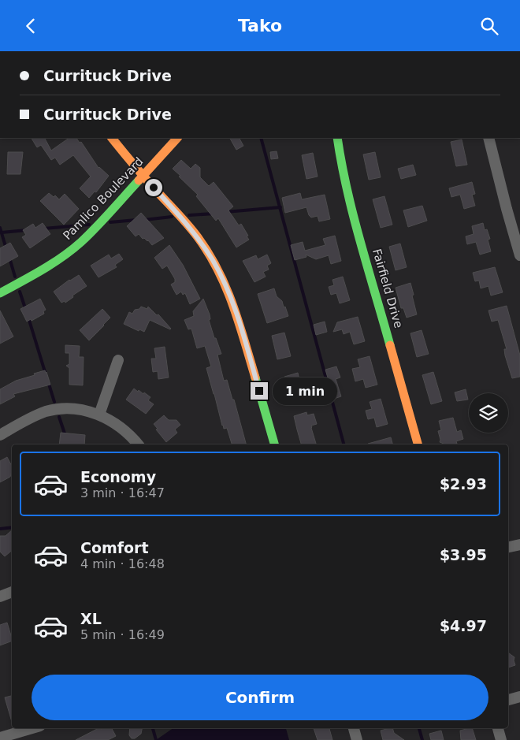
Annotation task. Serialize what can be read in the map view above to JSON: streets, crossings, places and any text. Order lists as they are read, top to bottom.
{
  "streets": {
    "street": ["Pamlico Boulevard", "Fairfield Drive"]
  },
  "page": {
    "header": "Tako",
    "banner": ["Currituck Drive", "Currituck Drive"],
    "bubble": "1 min",
    "list": [
      {
        "name": "Economy",
        "note": "3 min · 16:47",
        "value": "$2.93"
      },
      {
        "name": "Comfort",
        "note": "4 min · 16:48",
        "value": "$3.95"
      },
      {
        "name": "XL",
        "note": "5 min · 16:49",
        "value": "$4.97"
      }
    ],
    "buttons": "Confirm"
  }
}
